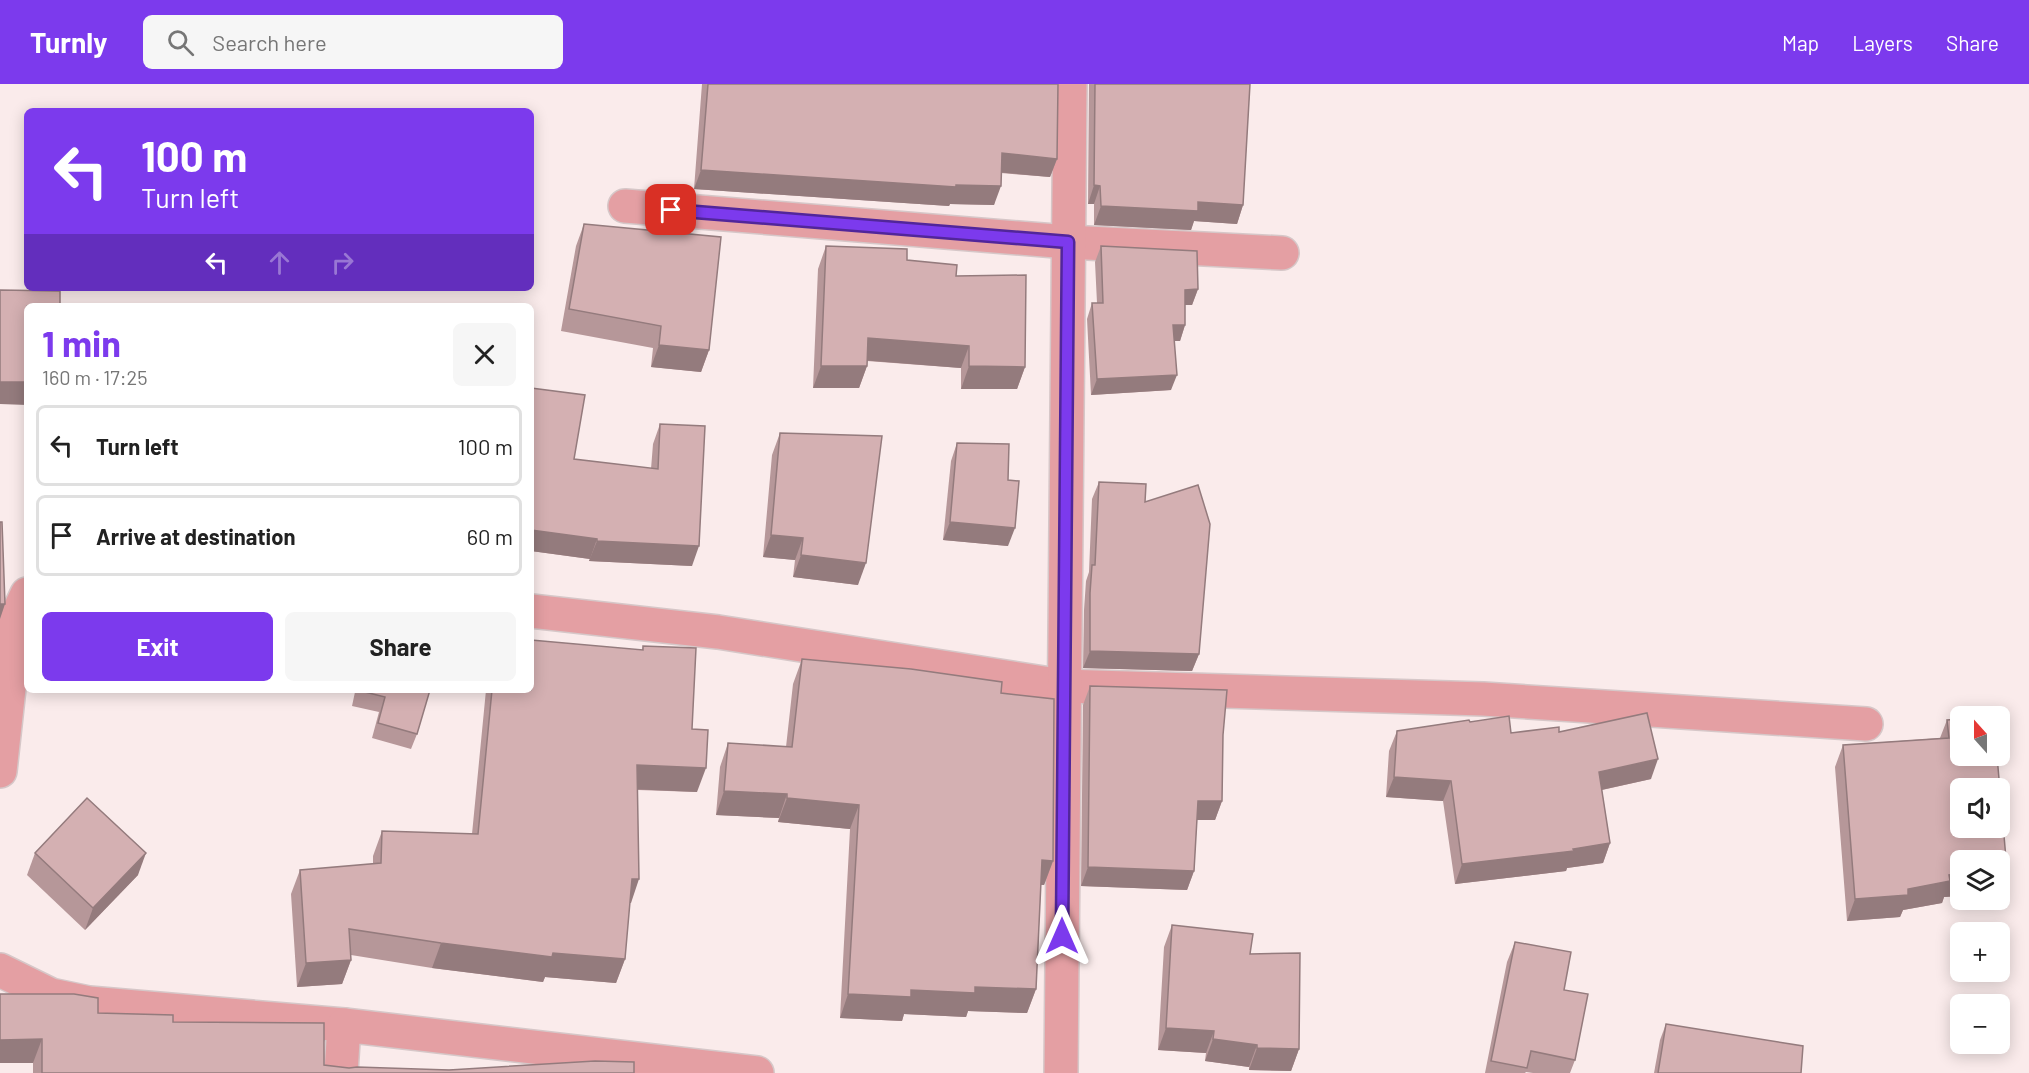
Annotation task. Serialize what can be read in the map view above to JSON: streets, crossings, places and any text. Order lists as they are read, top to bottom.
{
  "north": "top",
  "page": {
    "header": "Turnly",
    "search": "Search here",
    "nav": ["Map", "Layers", "Share"],
    "turn": ["100 m", "Turn left"],
    "heading": ["1 min", "160 m · 17:25"],
    "list": [
      {
        "name": "Turn left",
        "value": "100 m"
      },
      {
        "name": "Arrive at destination",
        "value": "60 m"
      }
    ],
    "buttons": ["Exit", "Share"],
    "map_buttons": ["+", "−"]
  }
}
